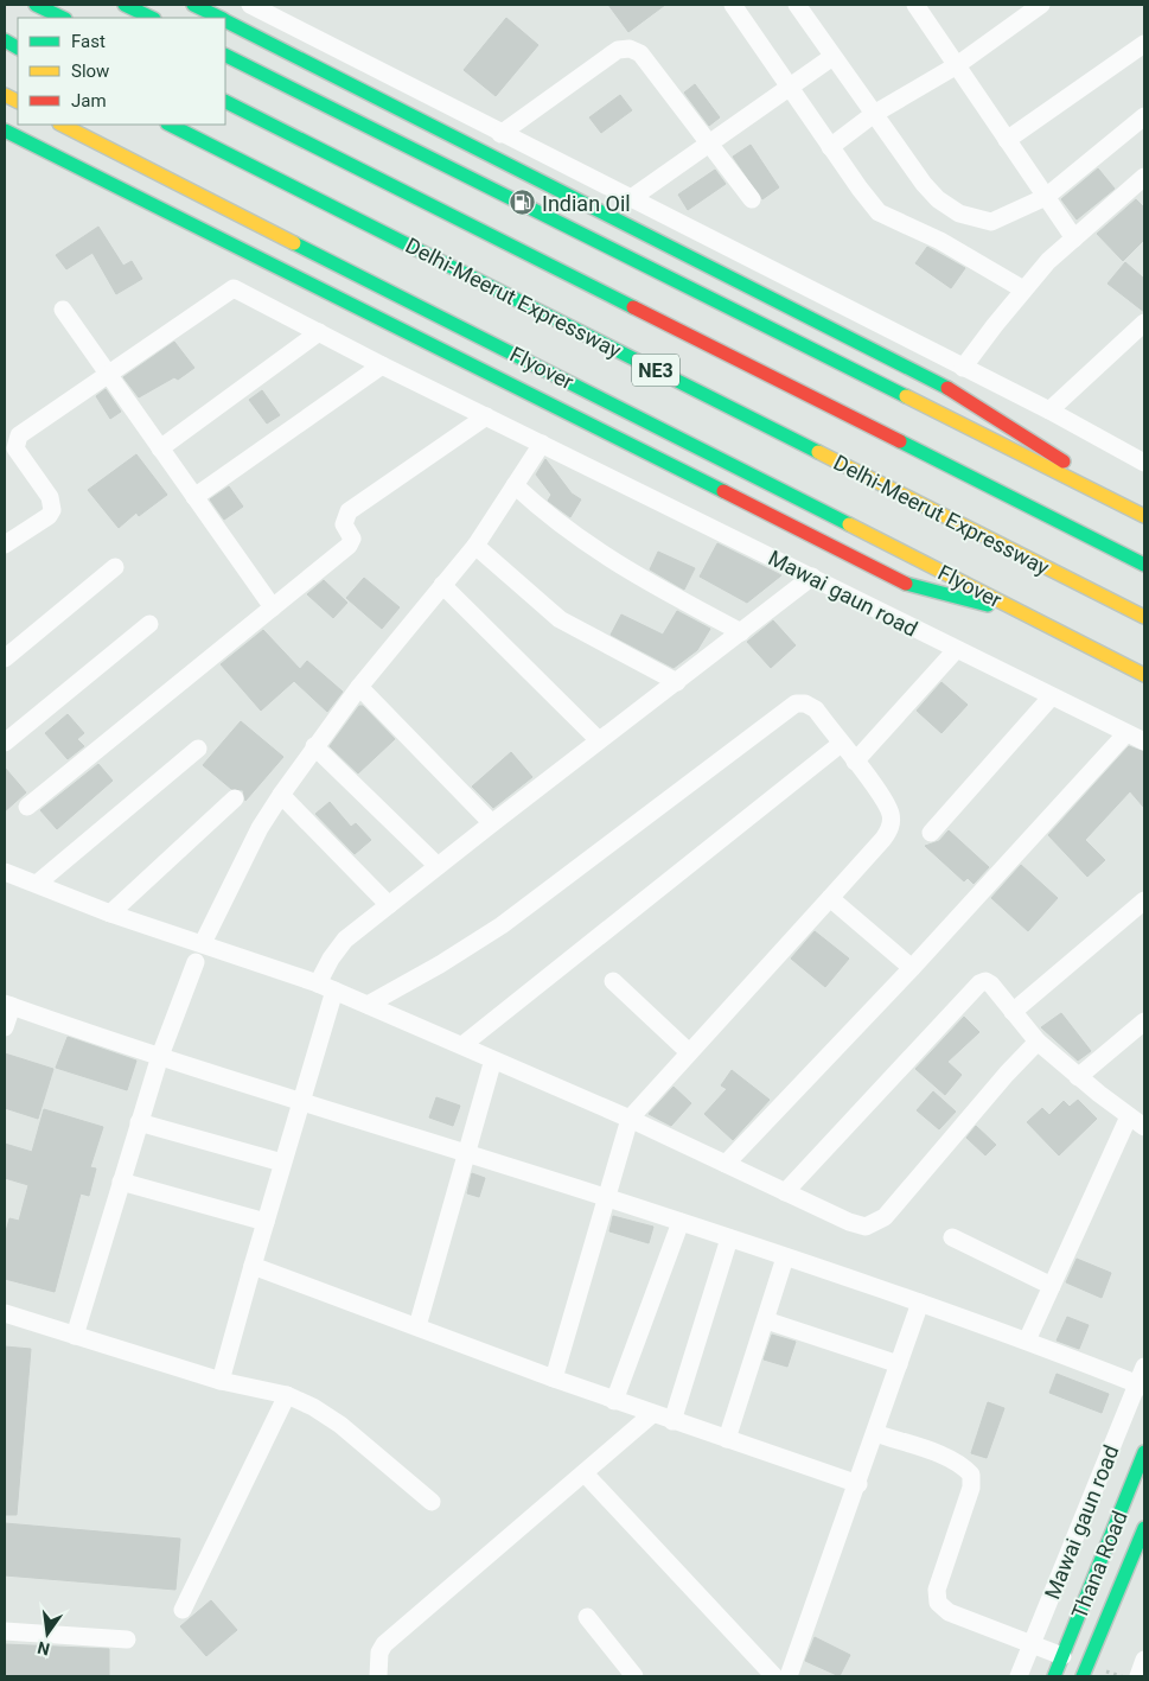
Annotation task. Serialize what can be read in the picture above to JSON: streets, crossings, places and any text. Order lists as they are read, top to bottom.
{
  "streets": {
    "main road": [
      "Delhi-Meerut Expressway",
      "Flyover",
      "NE3",
      "Thana Road"
    ],
    "street": ["Mawai gaun road"]
  },
  "places": {
    "fuel station": ["Indian Oil"]
  },
  "legend": ["Fast", "Slow", "Jam"],
  "north": "bottom"
}
